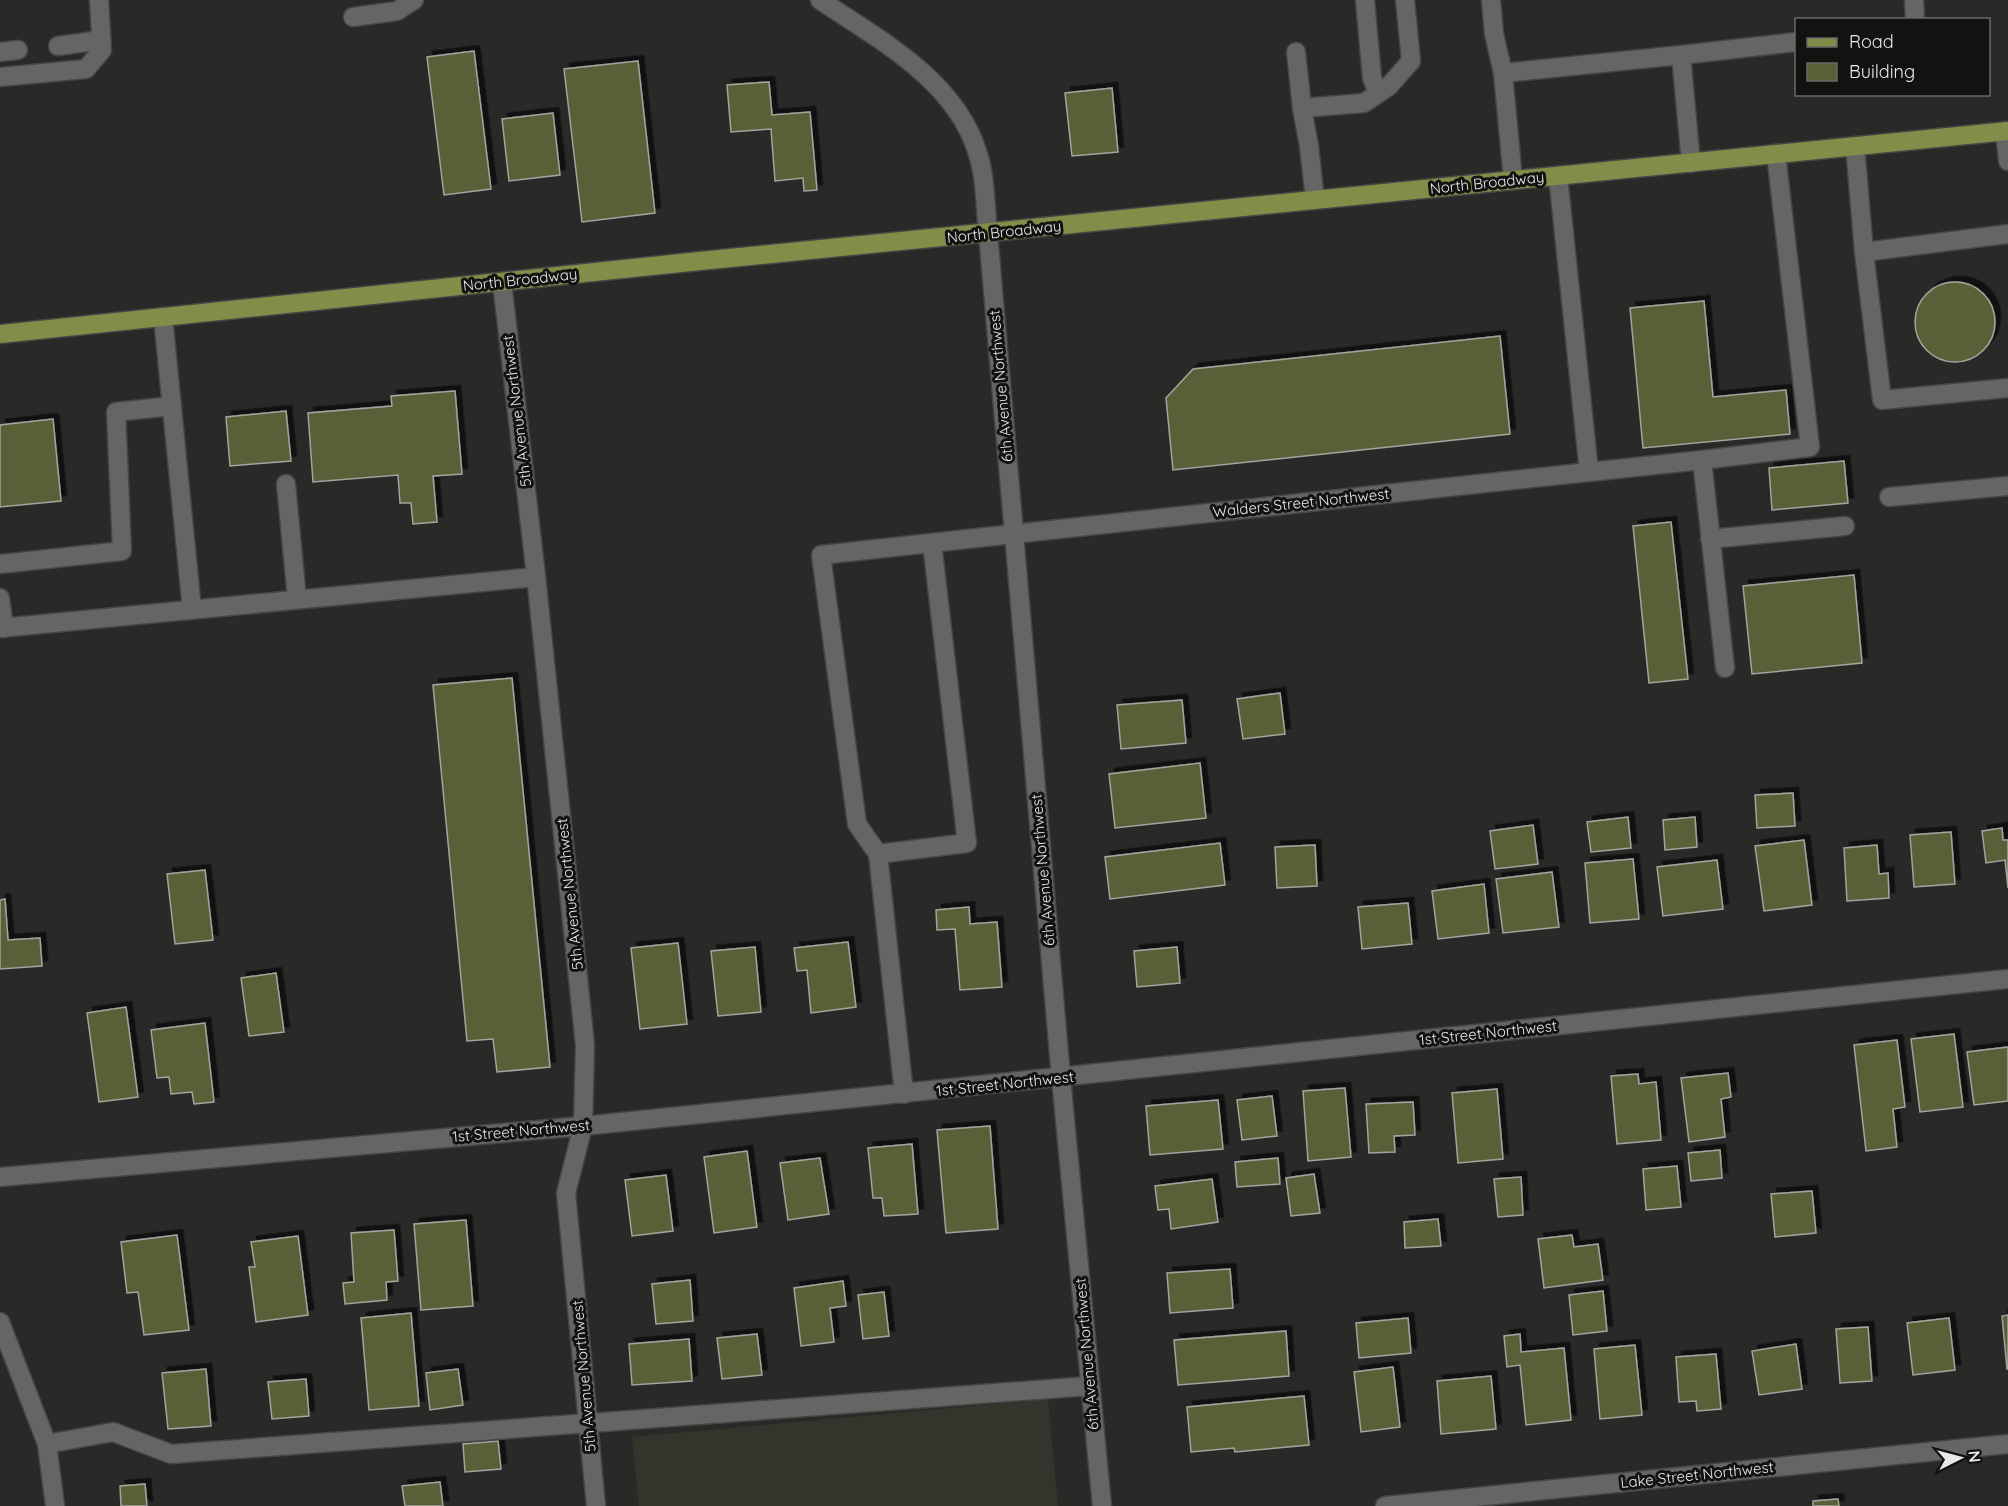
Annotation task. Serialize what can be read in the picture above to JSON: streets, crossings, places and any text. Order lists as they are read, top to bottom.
{
  "streets": {
    "main road": ["North Broadway"],
    "street": [
      "6th Avenue Northwest",
      "5th Avenue Northwest",
      "Walders Street Northwest",
      "1st Street Northwest",
      "Lake Street Northwest"
    ]
  },
  "crossings": [
    ["North Broadway", "6th Avenue Northwest"],
    ["North Broadway", "5th Avenue Northwest"],
    ["North Broadway", "Walders Street Northwest"],
    ["6th Avenue Northwest", "Walders Street Northwest"],
    ["6th Avenue Northwest", "1st Street Northwest"],
    ["5th Avenue Northwest", "1st Street Northwest"]
  ],
  "legend": ["Road", "Building"],
  "north": "right"
}
